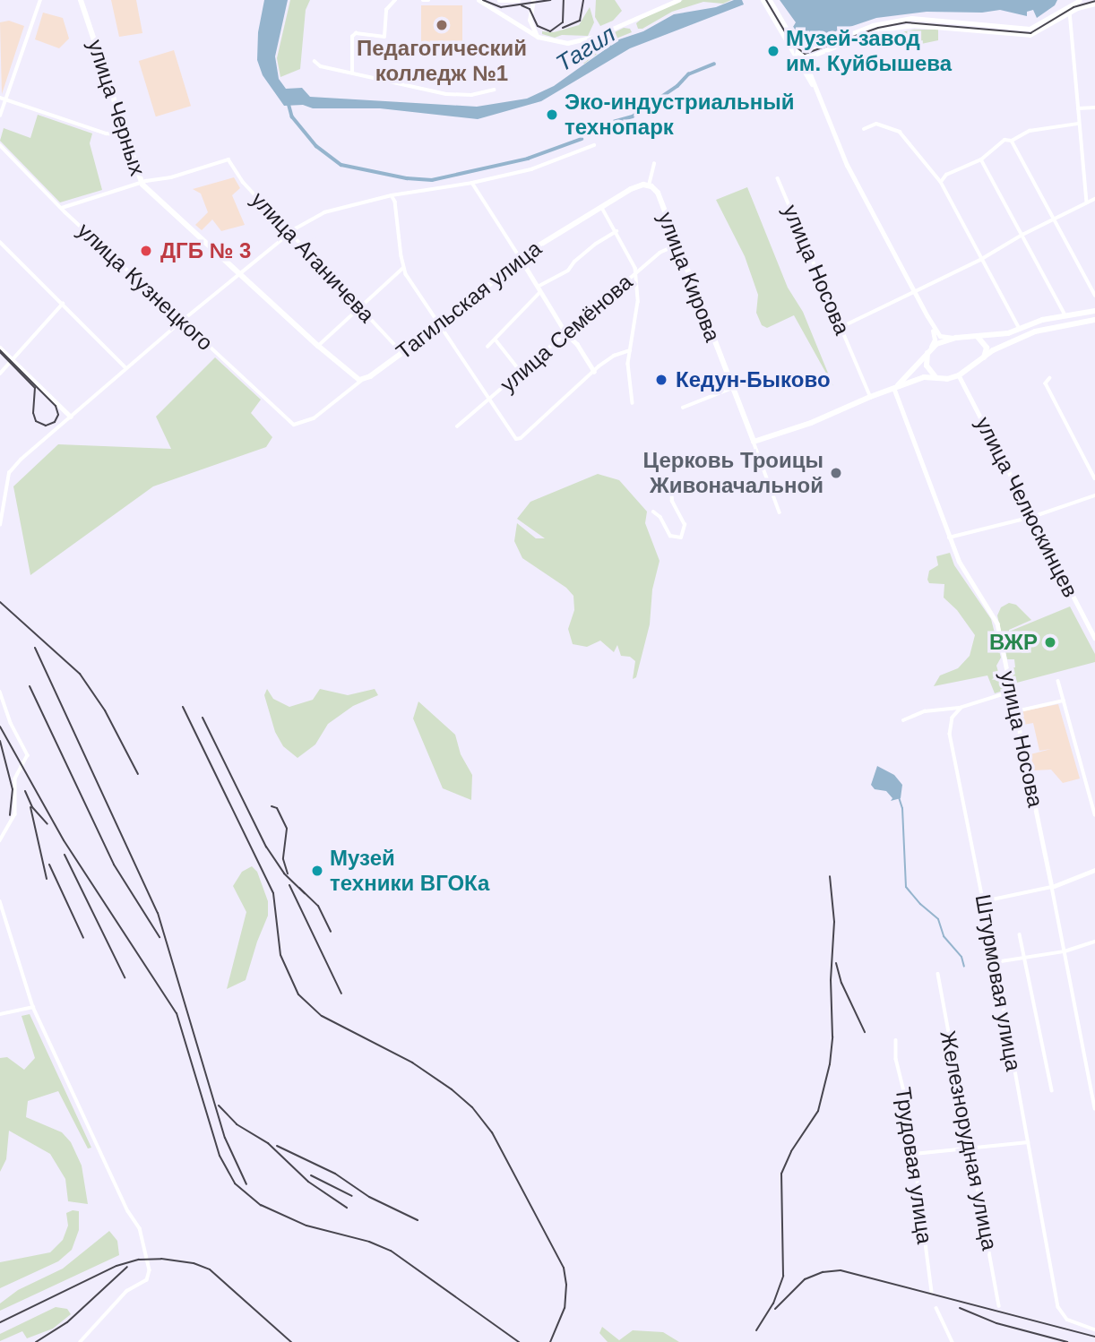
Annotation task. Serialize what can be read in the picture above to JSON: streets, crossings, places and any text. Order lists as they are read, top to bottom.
{
  "streets": {
    "main road": ["улица Черных", "улица Кирова", "Тагильская улица"],
    "street": [
      "улица Аганичева",
      "улица Носова",
      "улица Кузнецкого",
      "улица Семёнова",
      "улица Челюскинцев",
      "Штурмовая улица",
      "Железнорудная улица",
      "Трудовая улица"
    ]
  },
  "crossings": [
    ["улица Черных", "улица Аганичева"],
    ["улица Черных", "Тагильская улица"],
    ["улица Аганичева", "Тагильская улица"],
    ["улица Кирова", "Тагильская улица"],
    ["улица Кирова", "улица Семёнова"],
    ["улица Кузнецкого", "Тагильская улица"]
  ],
  "water": ["Тагил"],
  "places": [
    "Педагогический колледж №1",
    "Музей-завод им. Куйбышева",
    "Эко-индустриальный технопарк",
    "ДГБ № 3",
    "Кедун-Быково",
    "Церковь Троицы Живоначальной",
    "ВЖР",
    "Музей техники ВГОКа"
  ]
}
